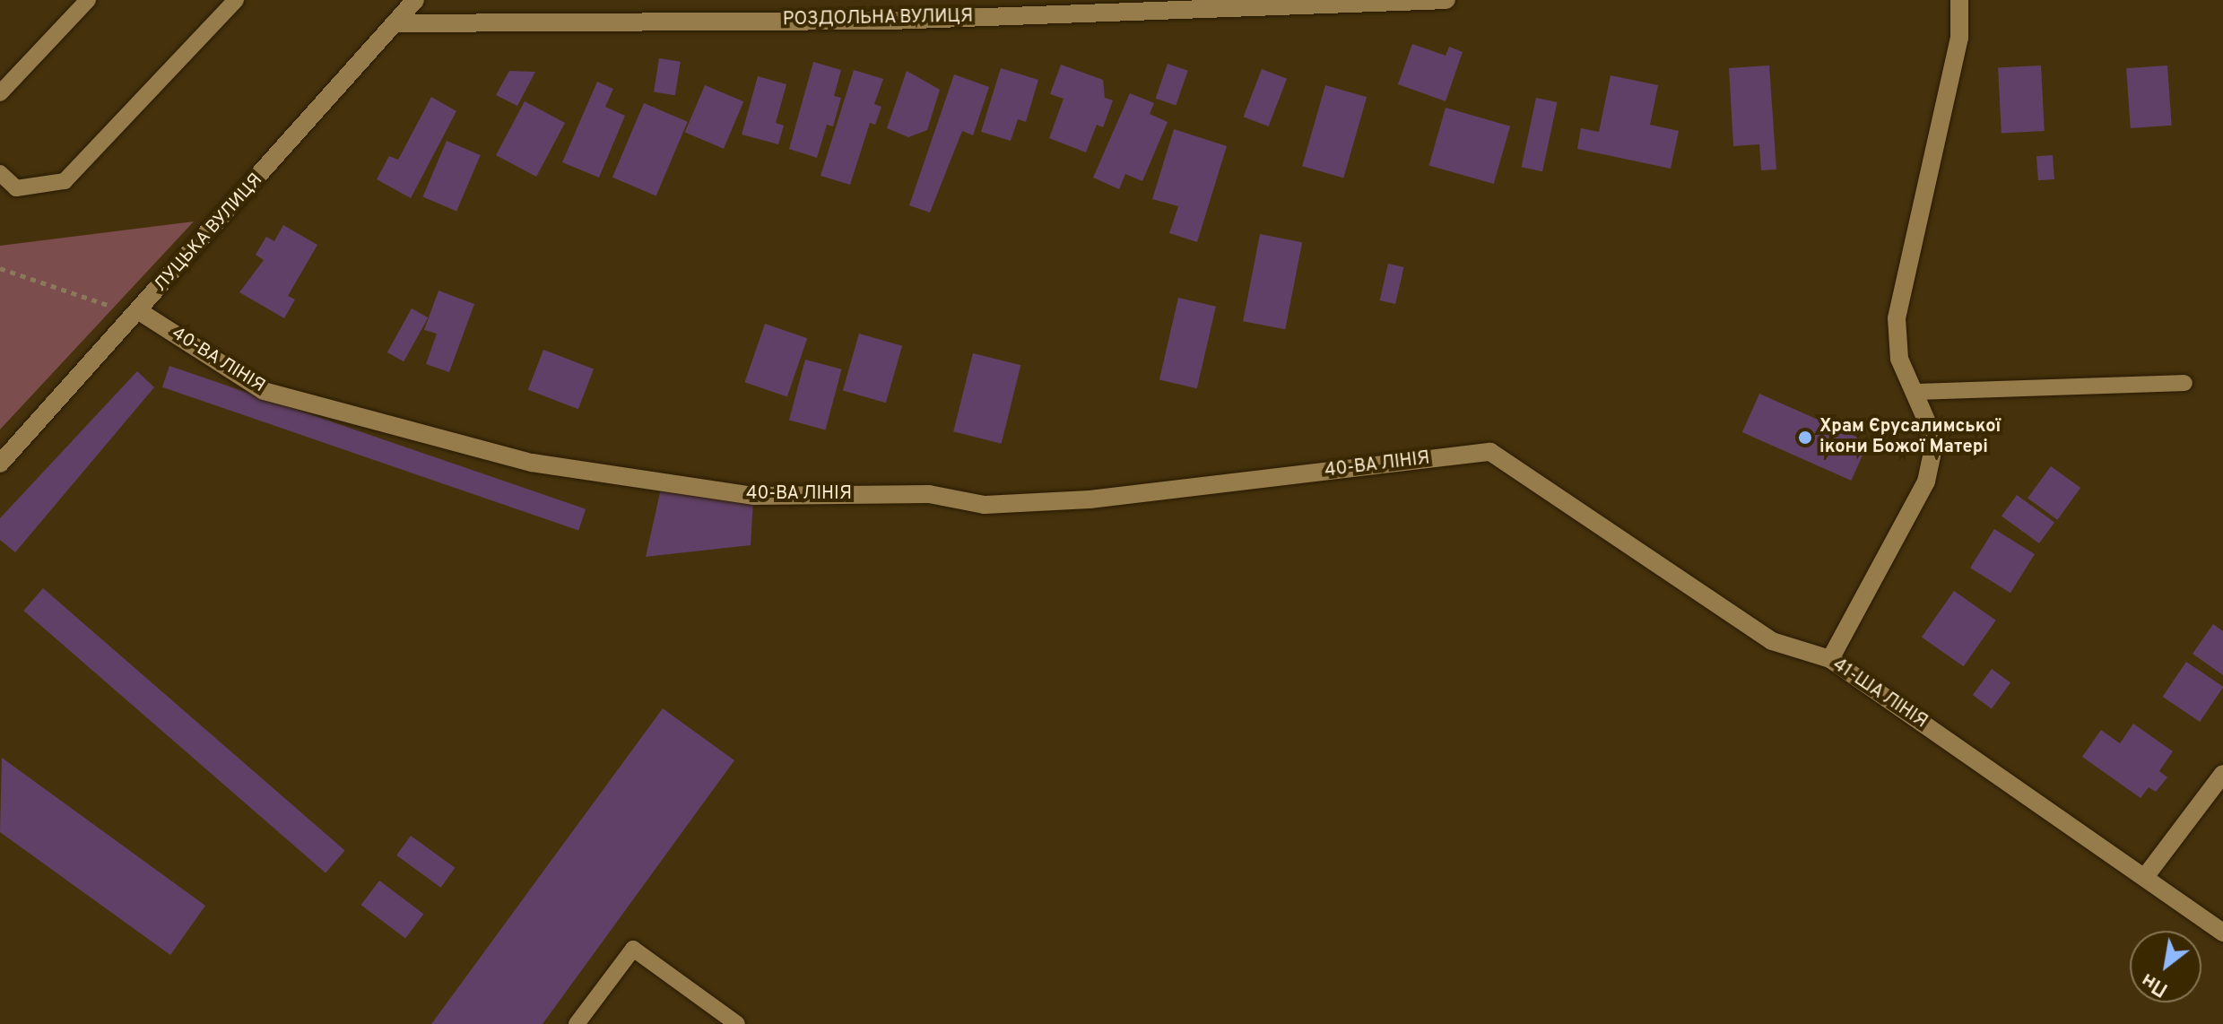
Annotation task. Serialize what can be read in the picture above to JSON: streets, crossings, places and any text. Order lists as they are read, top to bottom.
{
  "streets": {
    "street": [
      "РОЗДОЛЬНА ВУЛИЦЯ",
      "ЛУЦЬКА ВУЛИЦЯ",
      "40-ВА ЛІНІЯ",
      "41-ША ЛІНІЯ"
    ]
  },
  "crossings": [
    ["РОЗДОЛЬНА ВУЛИЦЯ", "ЛУЦЬКА ВУЛИЦЯ"],
    ["ЛУЦЬКА ВУЛИЦЯ", "40-ВА ЛІНІЯ"],
    ["40-ВА ЛІНІЯ", "41-ША ЛІНІЯ"]
  ],
  "places": ["Храм Єрусалимської ікони Божої Матері"],
  "north": "bottom left"
}
